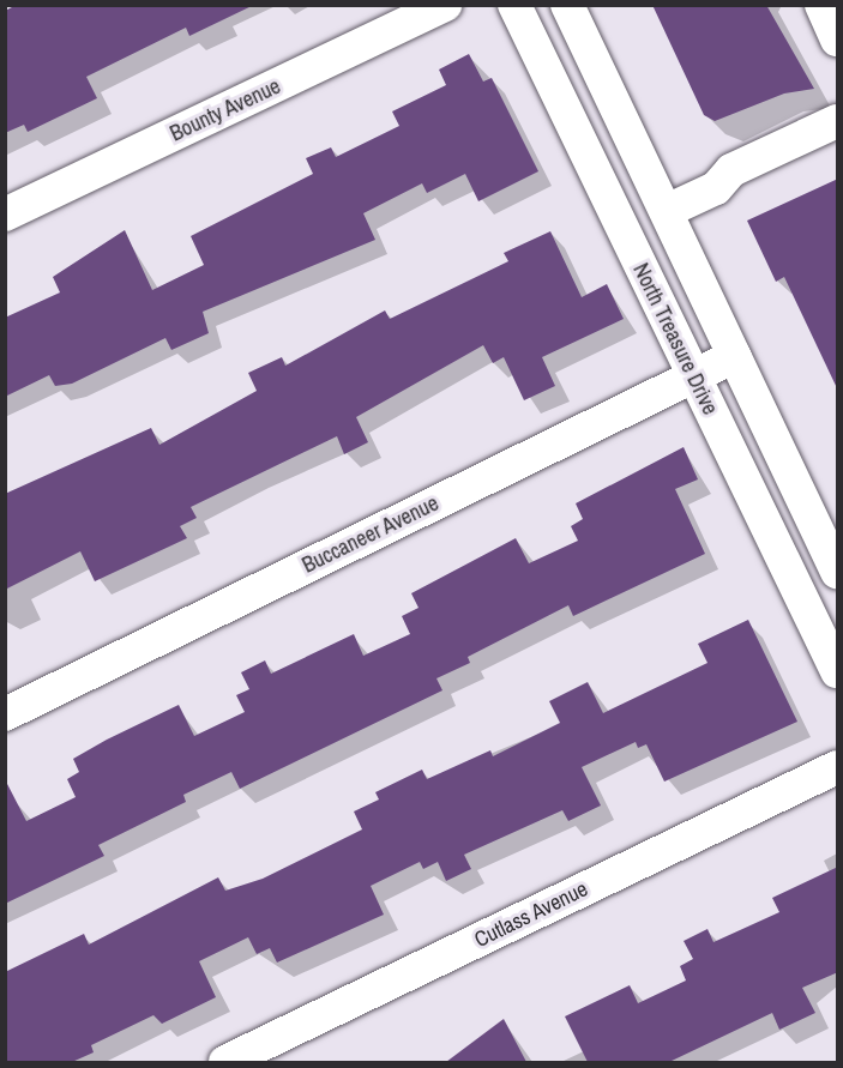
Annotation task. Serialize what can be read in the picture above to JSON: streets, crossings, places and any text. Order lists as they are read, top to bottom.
{
  "streets": {
    "street": [
      "Bounty Avenue",
      "North Treasure Drive",
      "Buccaneer Avenue",
      "Cutlass Avenue"
    ]
  },
  "crossings": [
    ["North Treasure Drive", "Buccaneer Avenue"]
  ]
}
